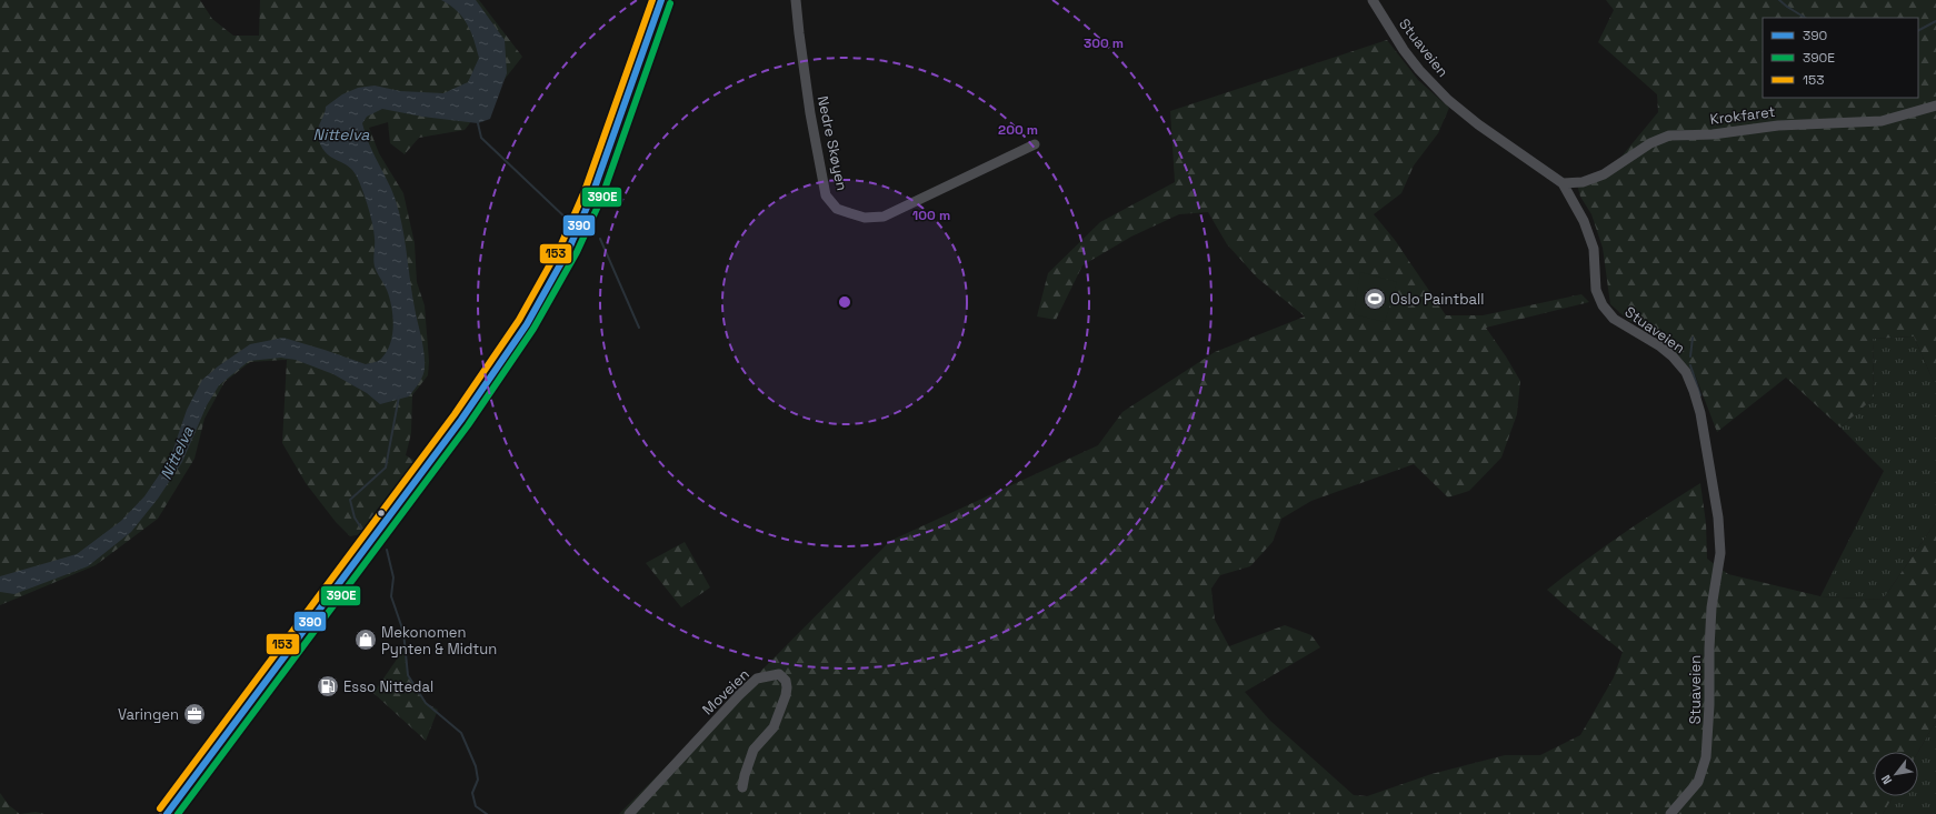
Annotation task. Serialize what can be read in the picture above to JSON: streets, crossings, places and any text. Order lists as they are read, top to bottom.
{
  "streets": {
    "street": [
      "Stuaveien",
      "Krokfaret",
      "Nedre Skøyen",
      "Moveien"
    ]
  },
  "crossings": [
    ["Stuaveien", "Krokfaret"]
  ],
  "water": ["Nittelva"],
  "places": {
    "sports": ["Oslo Paintball"],
    "shop": ["Mekonomen Pynten & Midtun"],
    "fuel station": ["Esso Nittedal"],
    "office": ["Varingen"]
  },
  "lines": ["transit line 390", "transit line 153", "transit line 390E"],
  "legend": ["390", "390E", "153"],
  "north": "bottom left",
  "rings": ["300 m", "200 m", "100 m"]
}
